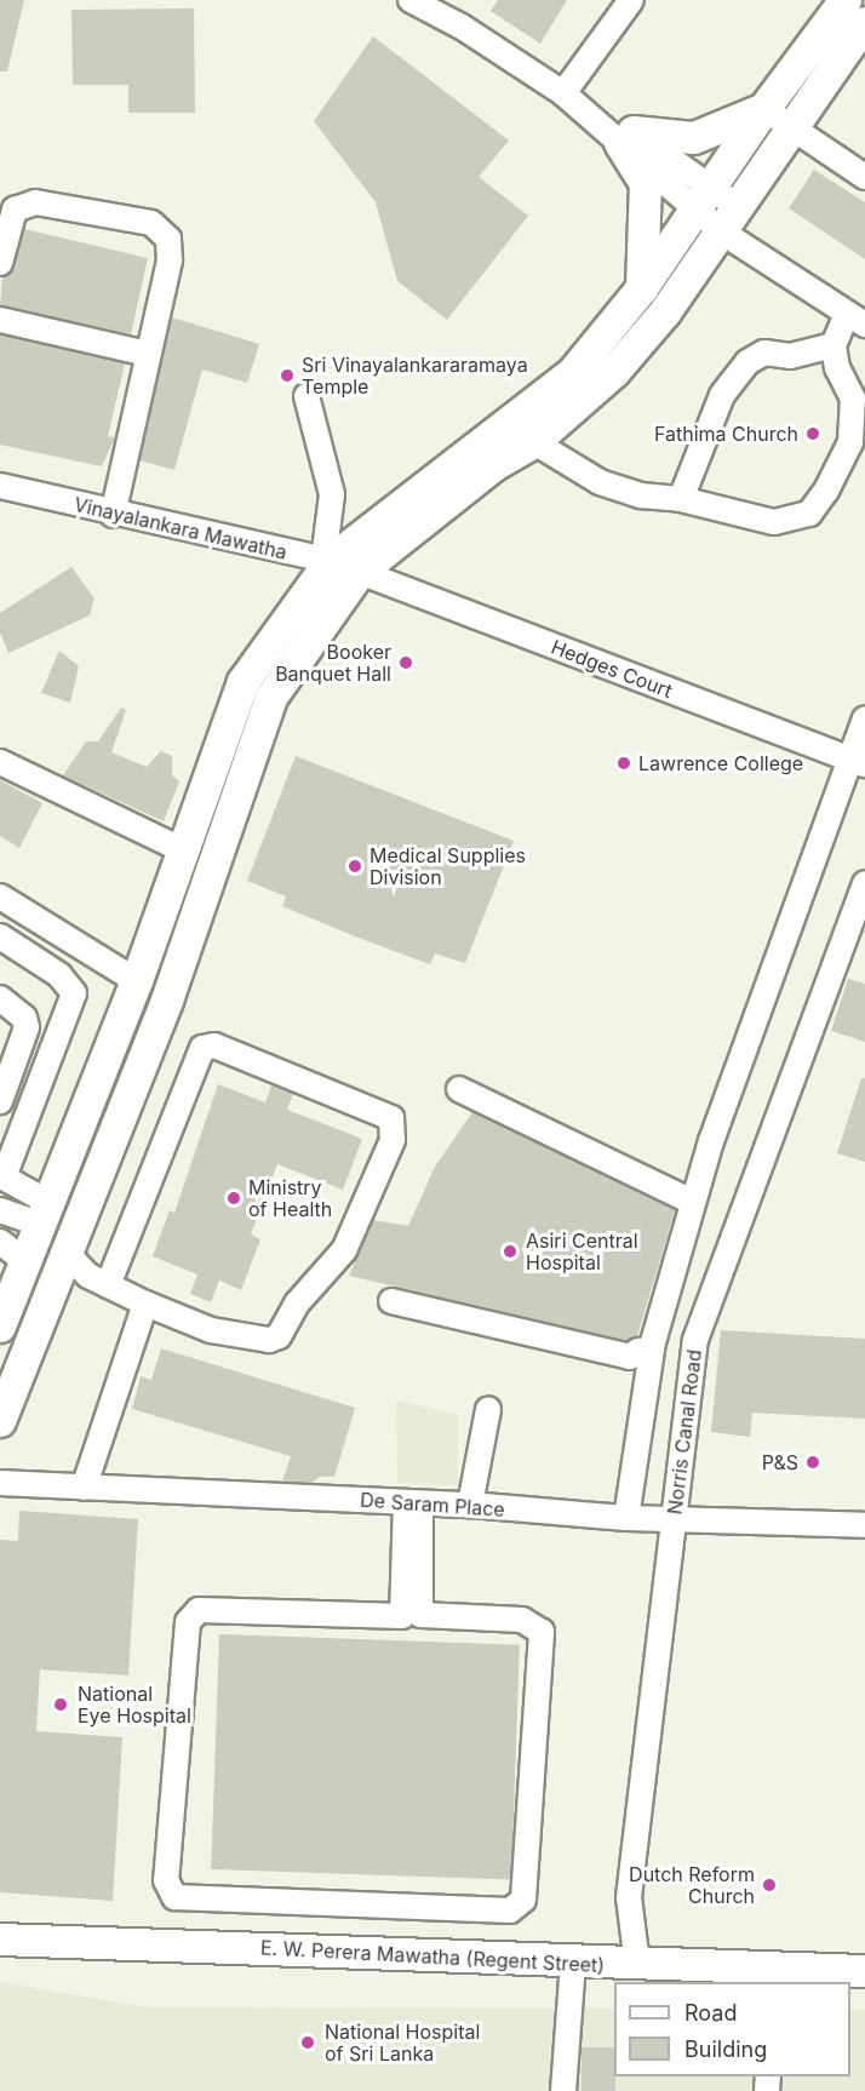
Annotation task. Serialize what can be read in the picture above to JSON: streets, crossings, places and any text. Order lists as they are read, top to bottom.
{
  "streets": {
    "main road": ["E. W. Perera Mawatha (Regent Street)"],
    "street": [
      "Vinayalankara Mawatha",
      "Hedges Court",
      "Norris Canal Road",
      "De Saram Place"
    ]
  },
  "crossings": [
    ["Vinayalankara Mawatha", "Hedges Court"],
    ["Norris Canal Road", "De Saram Place"],
    ["Norris Canal Road", "E. W. Perera Mawatha (Regent Street)"]
  ],
  "places": [
    "Sri Vinayalankararamaya Temple",
    "Fathima Church",
    "Booker Banquet Hall",
    "Lawrence College",
    "Medical Supplies Division",
    "Ministry of Health",
    "Asiri Central Hospital",
    "P&S",
    "National Eye Hospital",
    "Dutch Reform Church",
    "National Hospital of Sri Lanka"
  ],
  "legend": ["Road", "Building"]
}
